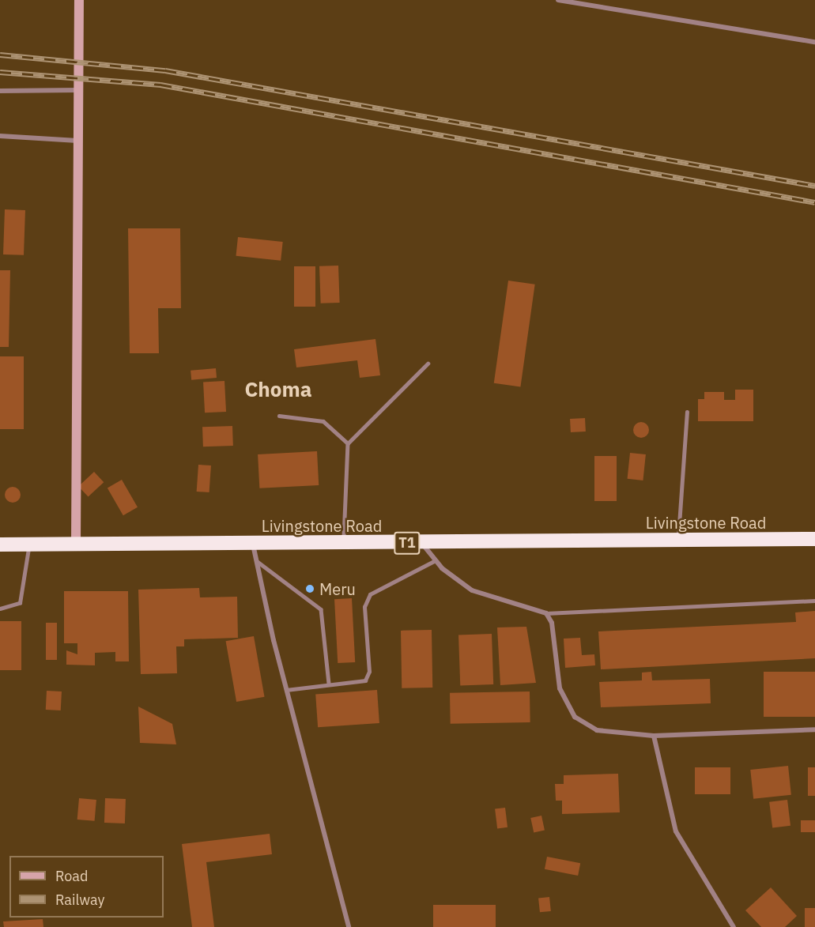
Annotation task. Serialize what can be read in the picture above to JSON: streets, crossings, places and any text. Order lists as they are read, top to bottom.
{
  "streets": {
    "highway": ["Livingstone Road", "T1"]
  },
  "districts": ["Choma"],
  "places": ["Meru"],
  "legend": ["Road", "Railway"]
}
